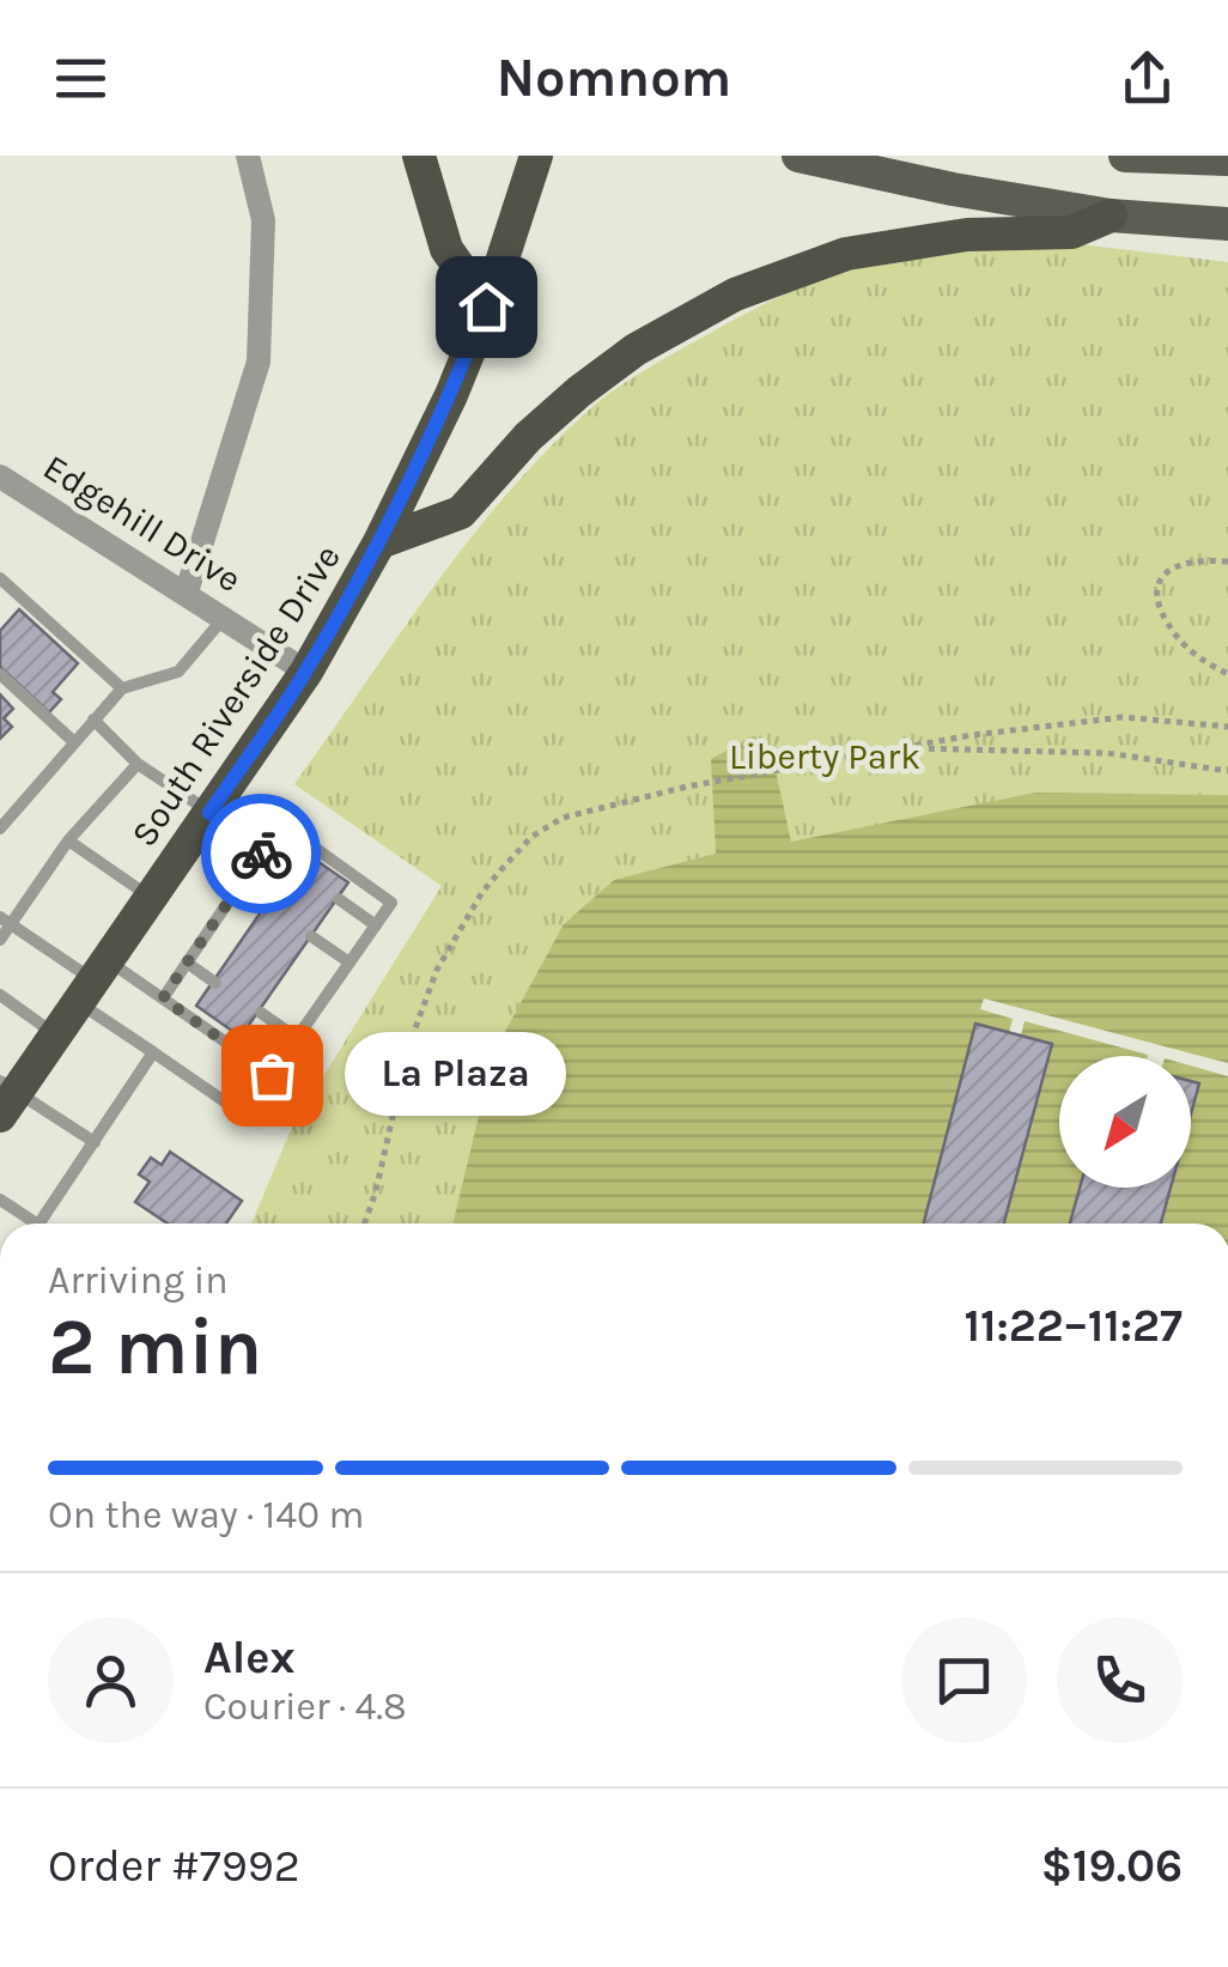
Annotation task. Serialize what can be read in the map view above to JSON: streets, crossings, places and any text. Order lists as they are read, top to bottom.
{
  "streets": {
    "highway": ["South Riverside Drive"],
    "street": ["Edgehill Drive"]
  },
  "crossings": [
    ["Edgehill Drive", "South Riverside Drive"]
  ],
  "parks": ["Liberty Park"],
  "places": ["La Plaza"],
  "north": "bottom left",
  "page": {
    "header": "Nomnom",
    "bubble": "La Plaza",
    "heading": ["2 min", "Arriving in", "11:22–11:27"],
    "panel": [
      "Alex",
      "Courier · 4.8",
      "Order #7992",
      "$19.06"
    ],
    "bar": "On the way · 140 m"
  }
}
